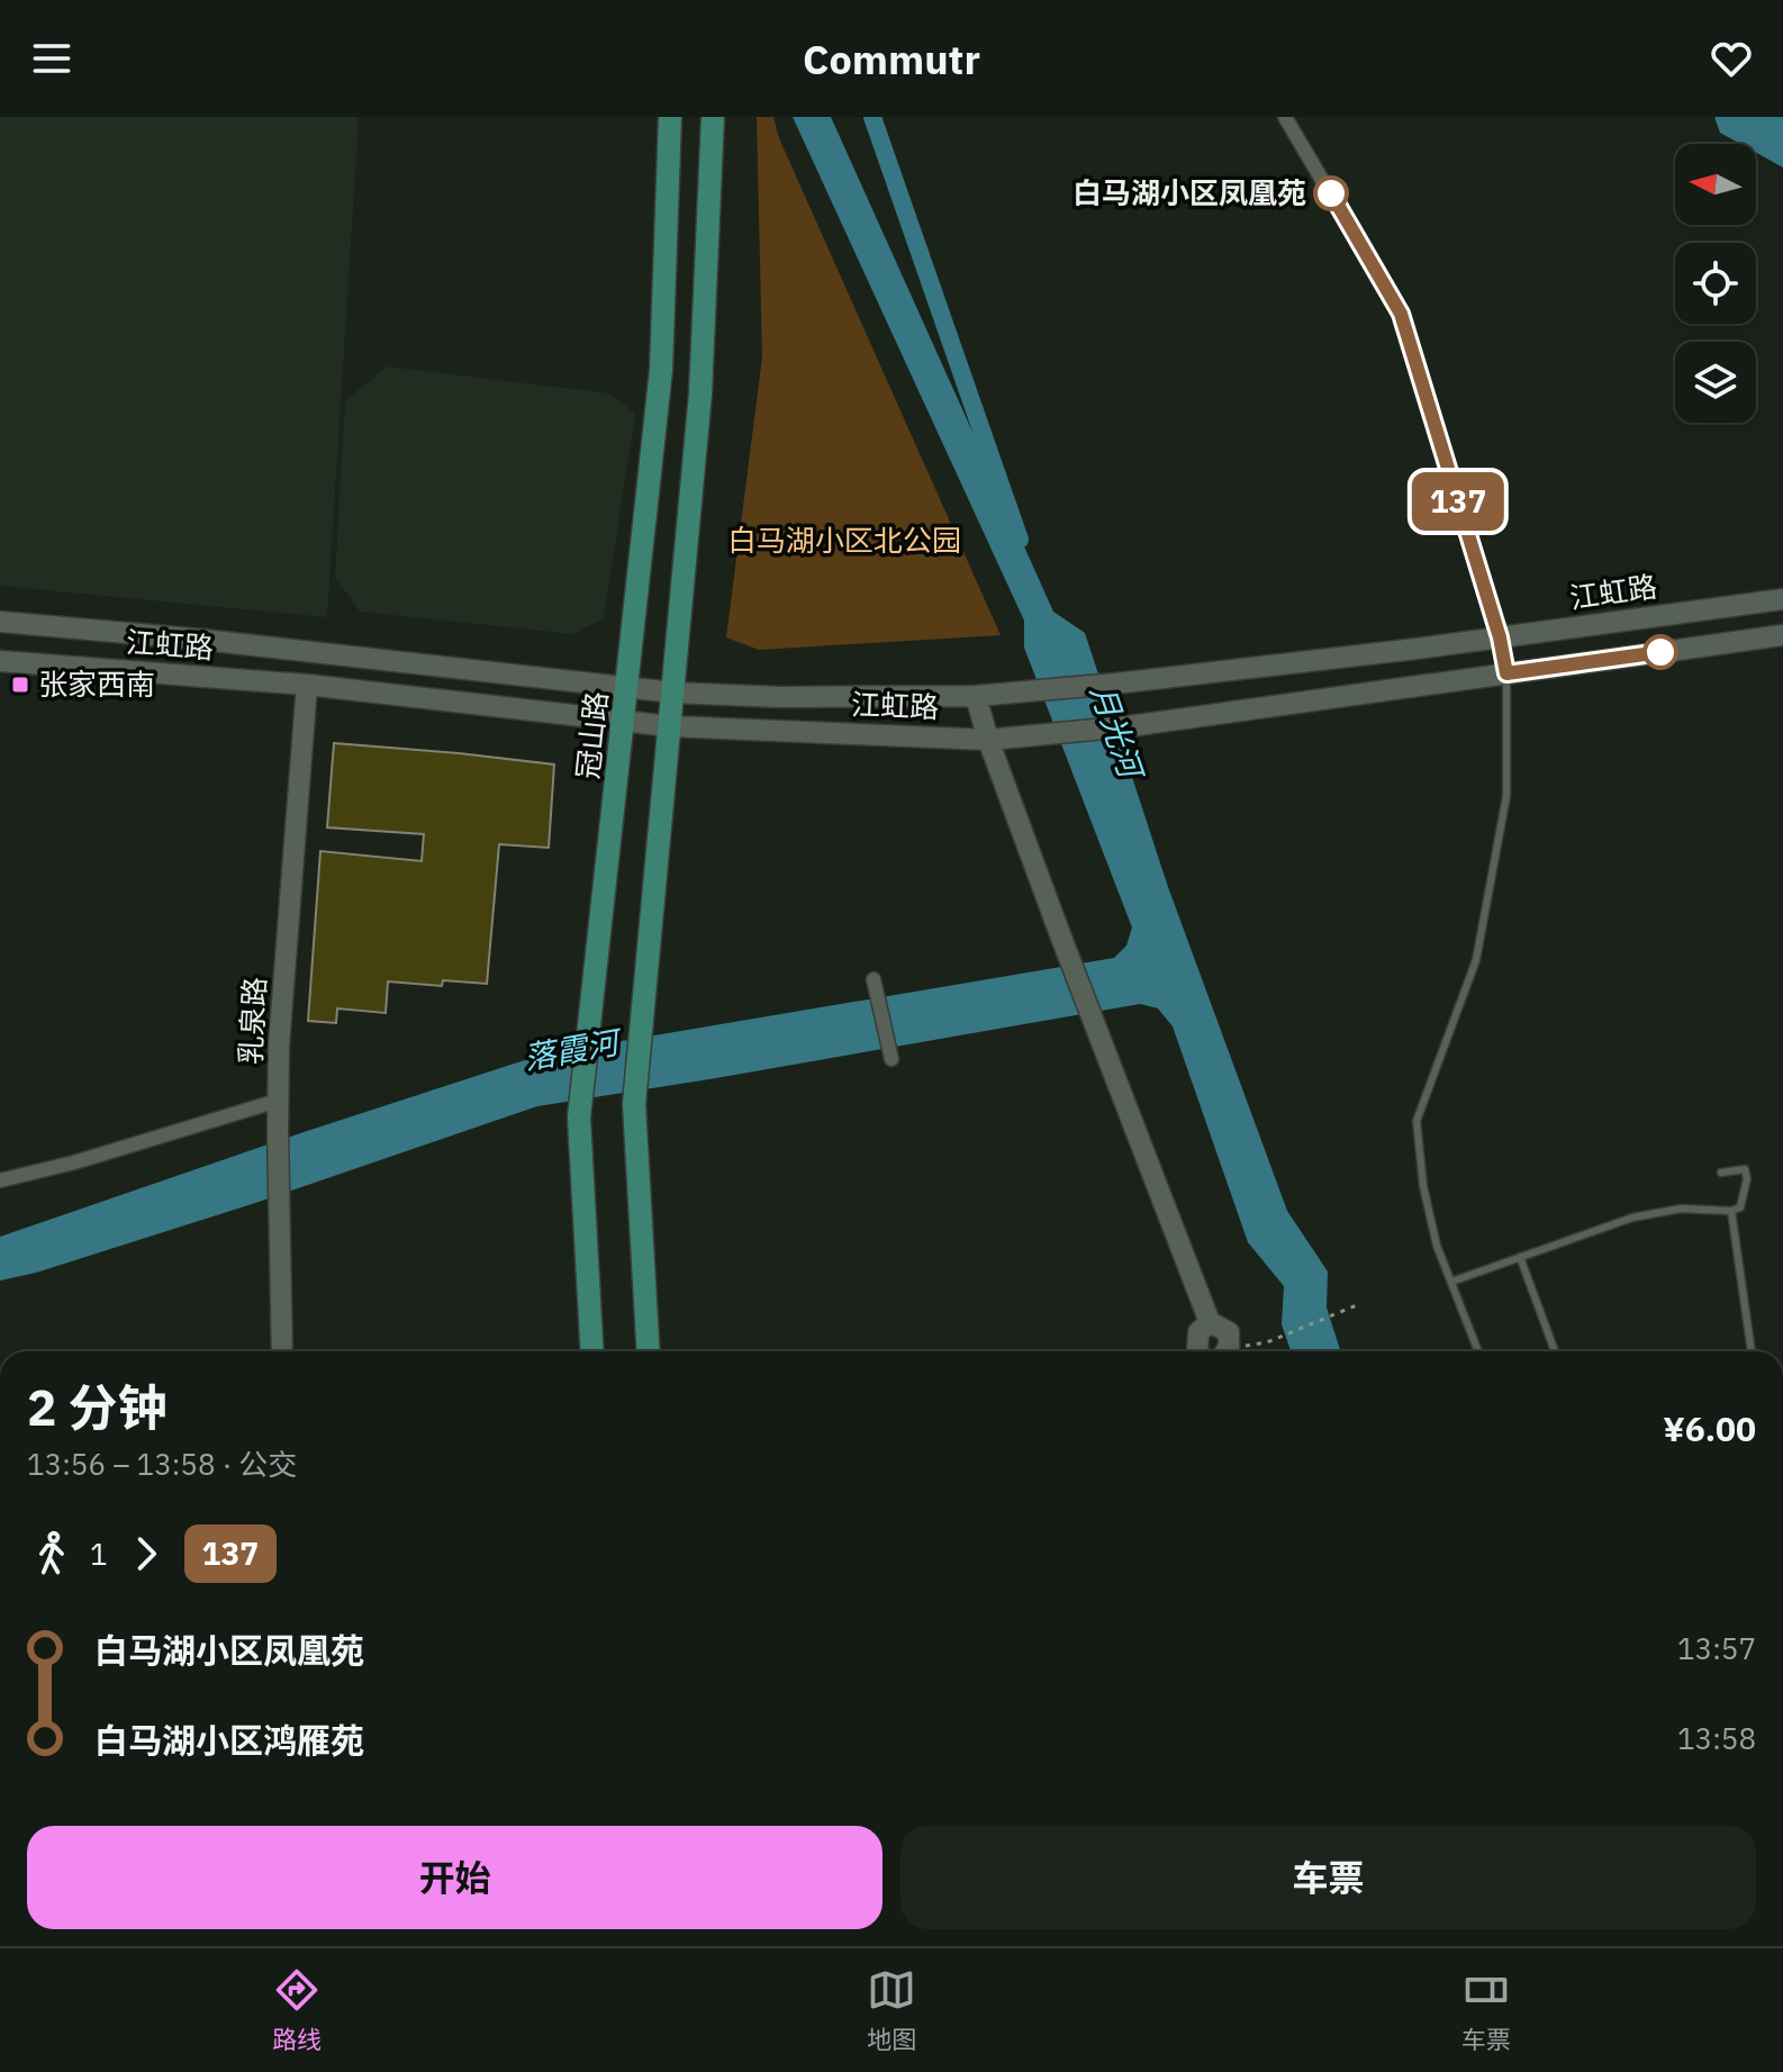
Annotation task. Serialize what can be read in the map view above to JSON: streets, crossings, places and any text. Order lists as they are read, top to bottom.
{
  "streets": {
    "main road": ["江虹路", "冠山路", "乳泉路"]
  },
  "crossings": [
    ["江虹路", "冠山路"],
    ["江虹路", "乳泉路"]
  ],
  "water": ["月光河", "落霞河"],
  "parks": ["白马湖小区北公园"],
  "places": {
    "other": ["白马湖小区凤凰苑"],
    "transit": ["张家西南"]
  },
  "lines": ["bus line 137"],
  "north": "left",
  "page": {
    "header": "Commutr",
    "on_map": "137",
    "heading": ["2 分钟", "13:56 – 13:58 · 公交", "¥6.00"],
    "legs": ["1", "137"],
    "list": [
      {
        "name": "白马湖小区凤凰苑",
        "value": "13:57"
      },
      {
        "name": "白马湖小区鸿雁苑",
        "value": "13:58"
      }
    ],
    "buttons": ["开始", "车票"],
    "tabs": ["路线", "地图", "车票"]
  }
}
